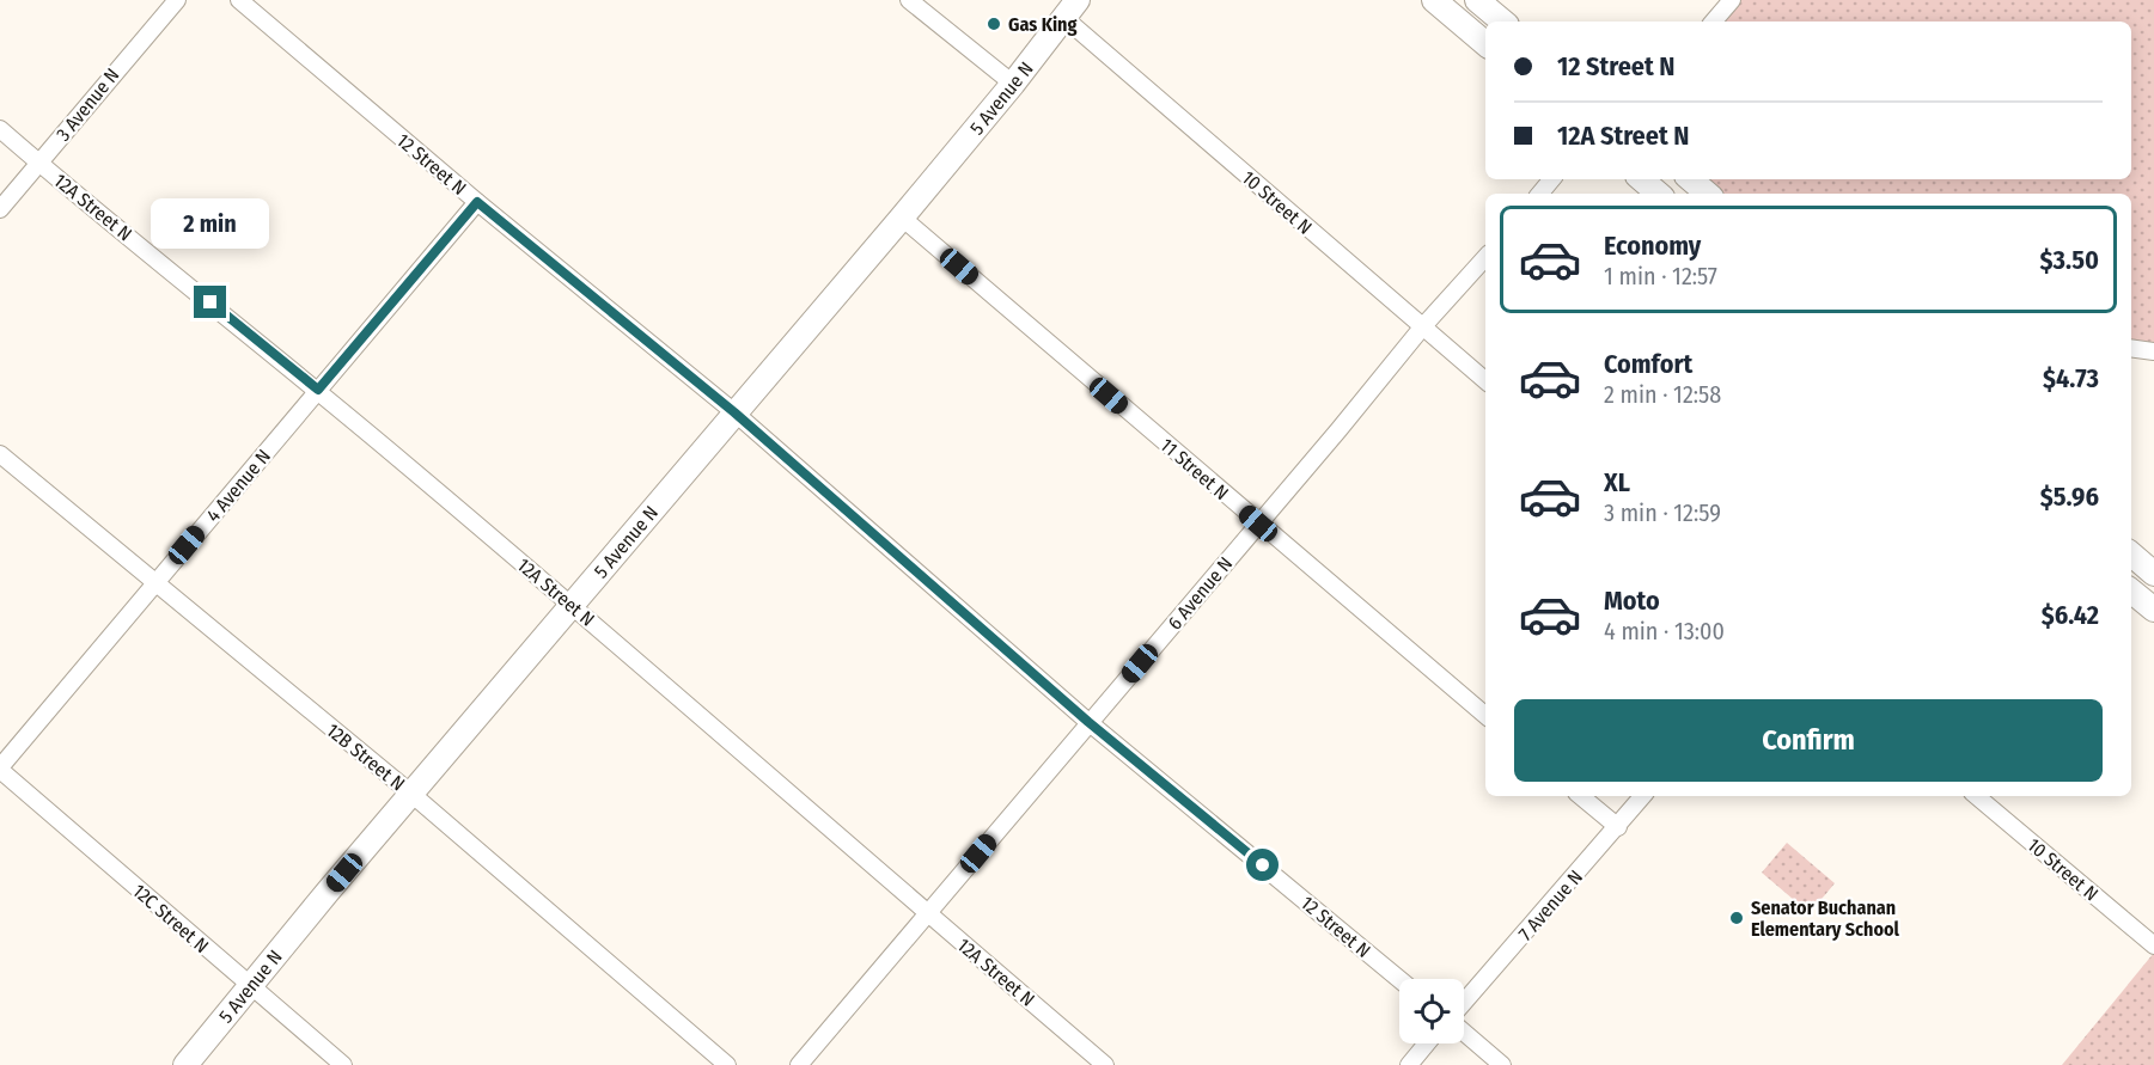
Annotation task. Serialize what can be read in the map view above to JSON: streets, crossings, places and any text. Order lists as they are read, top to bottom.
{
  "streets": {
    "main road": ["5 Avenue N"],
    "street": [
      "3 Avenue N",
      "12 Street N",
      "10 Street N",
      "12A Street N",
      "11 Street N",
      "4 Avenue N",
      "6 Avenue N",
      "12B Street N",
      "7 Avenue N",
      "12C Street N"
    ]
  },
  "crossings": [
    ["5 Avenue N", "12 Street N"],
    ["5 Avenue N", "10 Street N"],
    ["5 Avenue N", "12A Street N"],
    ["5 Avenue N", "11 Street N"],
    ["5 Avenue N", "12B Street N"],
    ["5 Avenue N", "12C Street N"],
    ["3 Avenue N", "12A Street N"],
    ["12 Street N", "4 Avenue N"],
    ["12 Street N", "6 Avenue N"],
    ["10 Street N", "6 Avenue N"],
    ["12A Street N", "4 Avenue N"],
    ["12A Street N", "6 Avenue N"],
    ["11 Street N", "6 Avenue N"],
    ["4 Avenue N", "12B Street N"],
    ["4 Avenue N", "12C Street N"]
  ],
  "places": ["Gas King", "Senator Buchanan Elementary School"],
  "page": {
    "banner": ["12 Street N", "12A Street N"],
    "bubble": "2 min",
    "list": [
      {
        "name": "Economy",
        "note": "1 min · 12:57",
        "value": "$3.50"
      },
      {
        "name": "Comfort",
        "note": "2 min · 12:58",
        "value": "$4.73"
      },
      {
        "name": "XL",
        "note": "3 min · 12:59",
        "value": "$5.96"
      },
      {
        "name": "Moto",
        "note": "4 min · 13:00",
        "value": "$6.42"
      }
    ],
    "buttons": "Confirm"
  }
}
